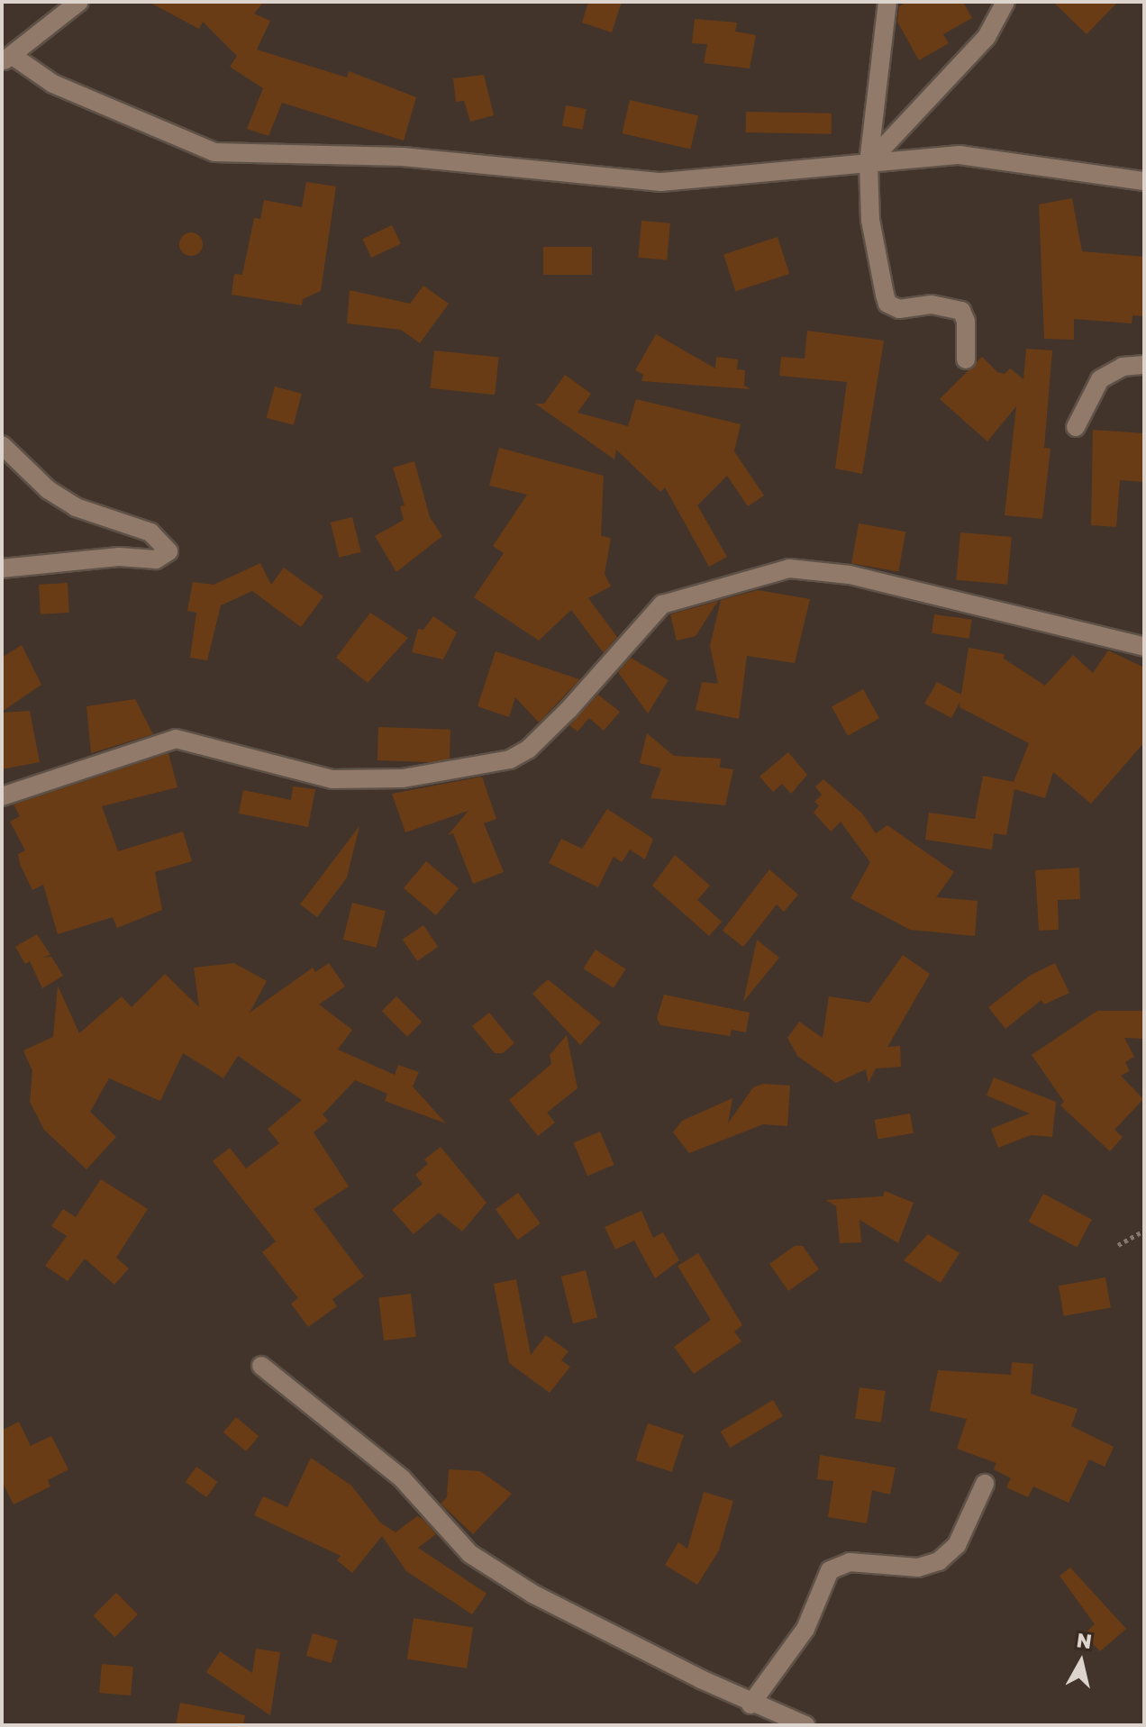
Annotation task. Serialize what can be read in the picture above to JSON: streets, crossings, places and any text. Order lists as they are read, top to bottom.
{
  "north": "top"
}
